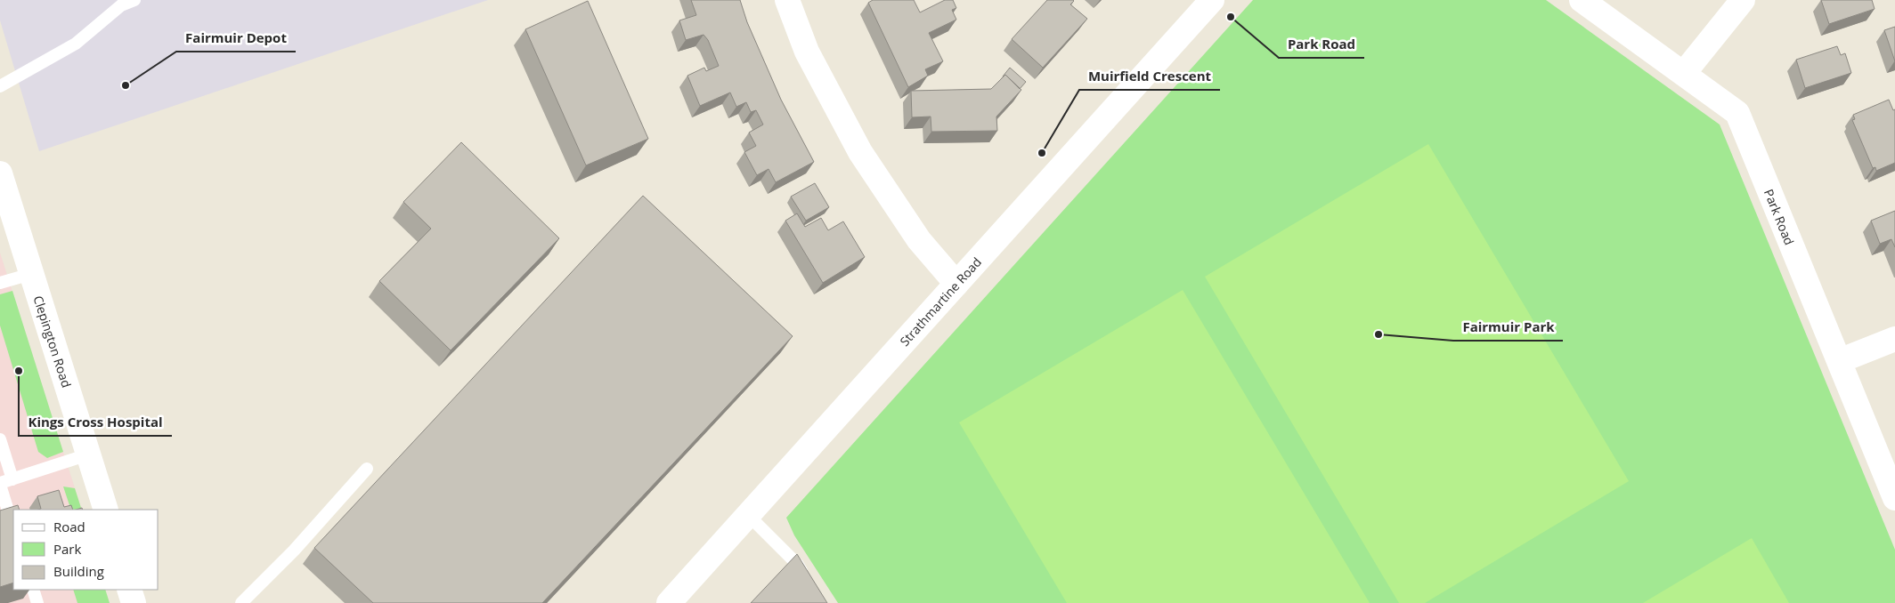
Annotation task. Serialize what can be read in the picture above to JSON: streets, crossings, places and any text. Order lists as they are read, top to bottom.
{
  "streets": {
    "street": ["Park Road", "Strathmartine Road", "Clepington Road"]
  },
  "places": [
    "Park Road",
    "Fairmuir Depot",
    "Muirfield Crescent",
    "Fairmuir Park",
    "Kings Cross Hospital"
  ],
  "legend": ["Road", "Park", "Building"]
}
